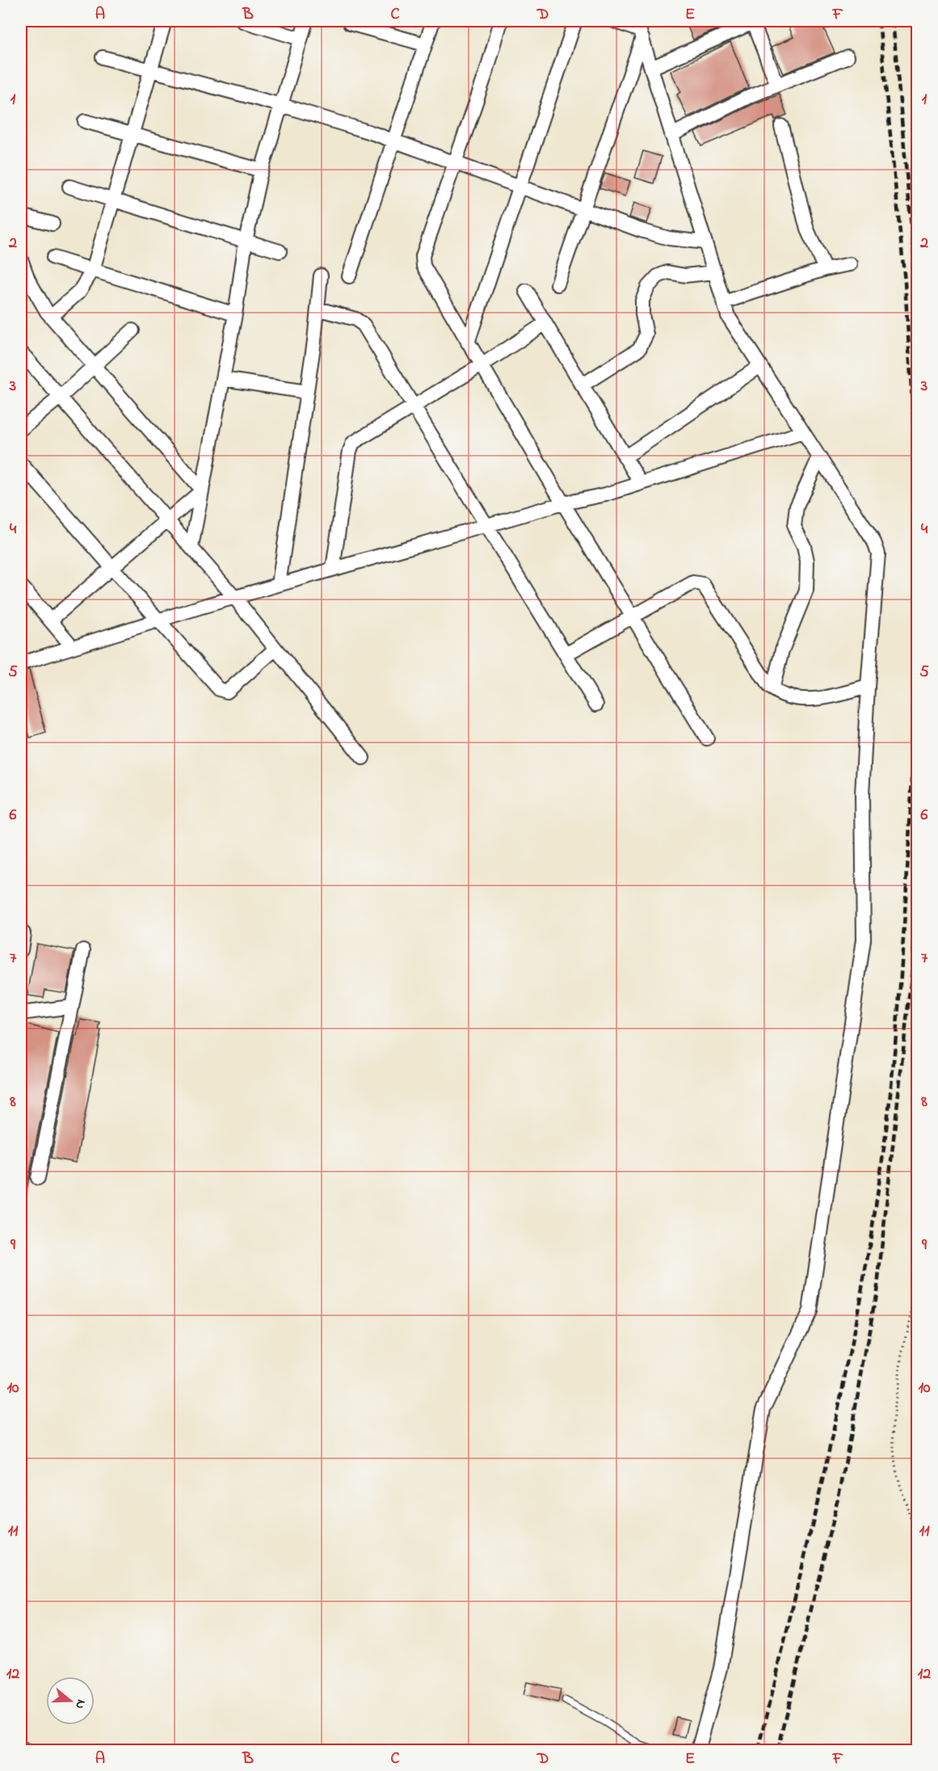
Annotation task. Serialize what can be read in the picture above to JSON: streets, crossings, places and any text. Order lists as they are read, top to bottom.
{
  "north": "right",
  "grid": {
    "columns": [
      "A",
      "B",
      "C",
      "D",
      "E",
      "F"
    ],
    "rows": [
      "1",
      "2",
      "3",
      "4",
      "5",
      "6",
      "7",
      "8",
      "9",
      "10",
      "11",
      "12"
    ]
  }
}
